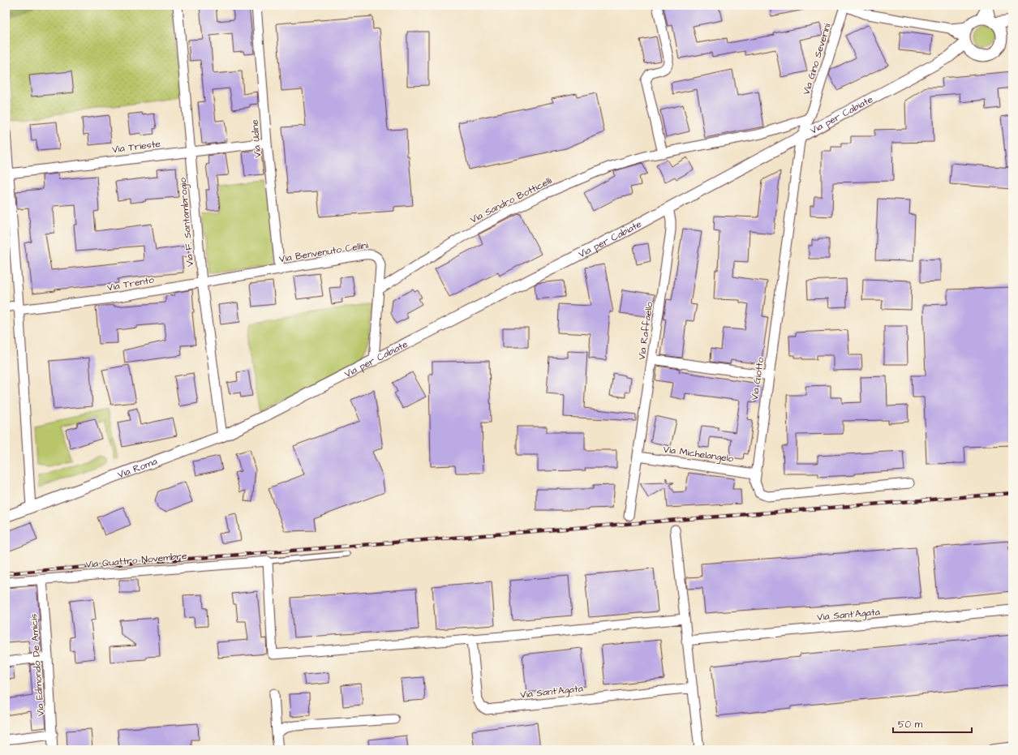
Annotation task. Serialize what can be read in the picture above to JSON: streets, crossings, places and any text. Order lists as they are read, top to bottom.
{
  "streets": {
    "street": [
      "Via Gino Severini",
      "Via per Cabiate",
      "Via Udine",
      "Via Trieste",
      "Via Sandro Botticelli",
      "Via F. Santambrogio",
      "Via Benvenuto Cellini",
      "Via Trento",
      "Via Raffaello",
      "Via Giotto",
      "Via Michelangelo",
      "Via Roma",
      "Via Quattro Novembre",
      "Via Sant'Agata",
      "Via Edmondo De Amicis"
    ]
  },
  "crossings": [
    ["Via Gino Severini", "Via Sandro Botticelli"],
    ["Via Gino Severini", "Via Giotto"],
    ["Via per Cabiate", "Via Benvenuto Cellini"],
    ["Via per Cabiate", "Via Raffaello"],
    ["Via per Cabiate", "Via Giotto"],
    ["Via per Cabiate", "Via Roma"],
    ["Via Udine", "Via Trieste"],
    ["Via Udine", "Via Benvenuto Cellini"],
    ["Via Trieste", "Via F. Santambrogio"],
    ["Via Sandro Botticelli", "Via Benvenuto Cellini"],
    ["Via Sandro Botticelli", "Via Giotto"],
    ["Via F. Santambrogio", "Via Trento"],
    ["Via F. Santambrogio", "Via Roma"],
    ["Via Benvenuto Cellini", "Via Trento"],
    ["Via Raffaello", "Via Michelangelo"],
    ["Via Giotto", "Via Michelangelo"],
    ["Via Quattro Novembre", "Via Edmondo De Amicis"]
  ],
  "scale_bar": "50 m"
}
